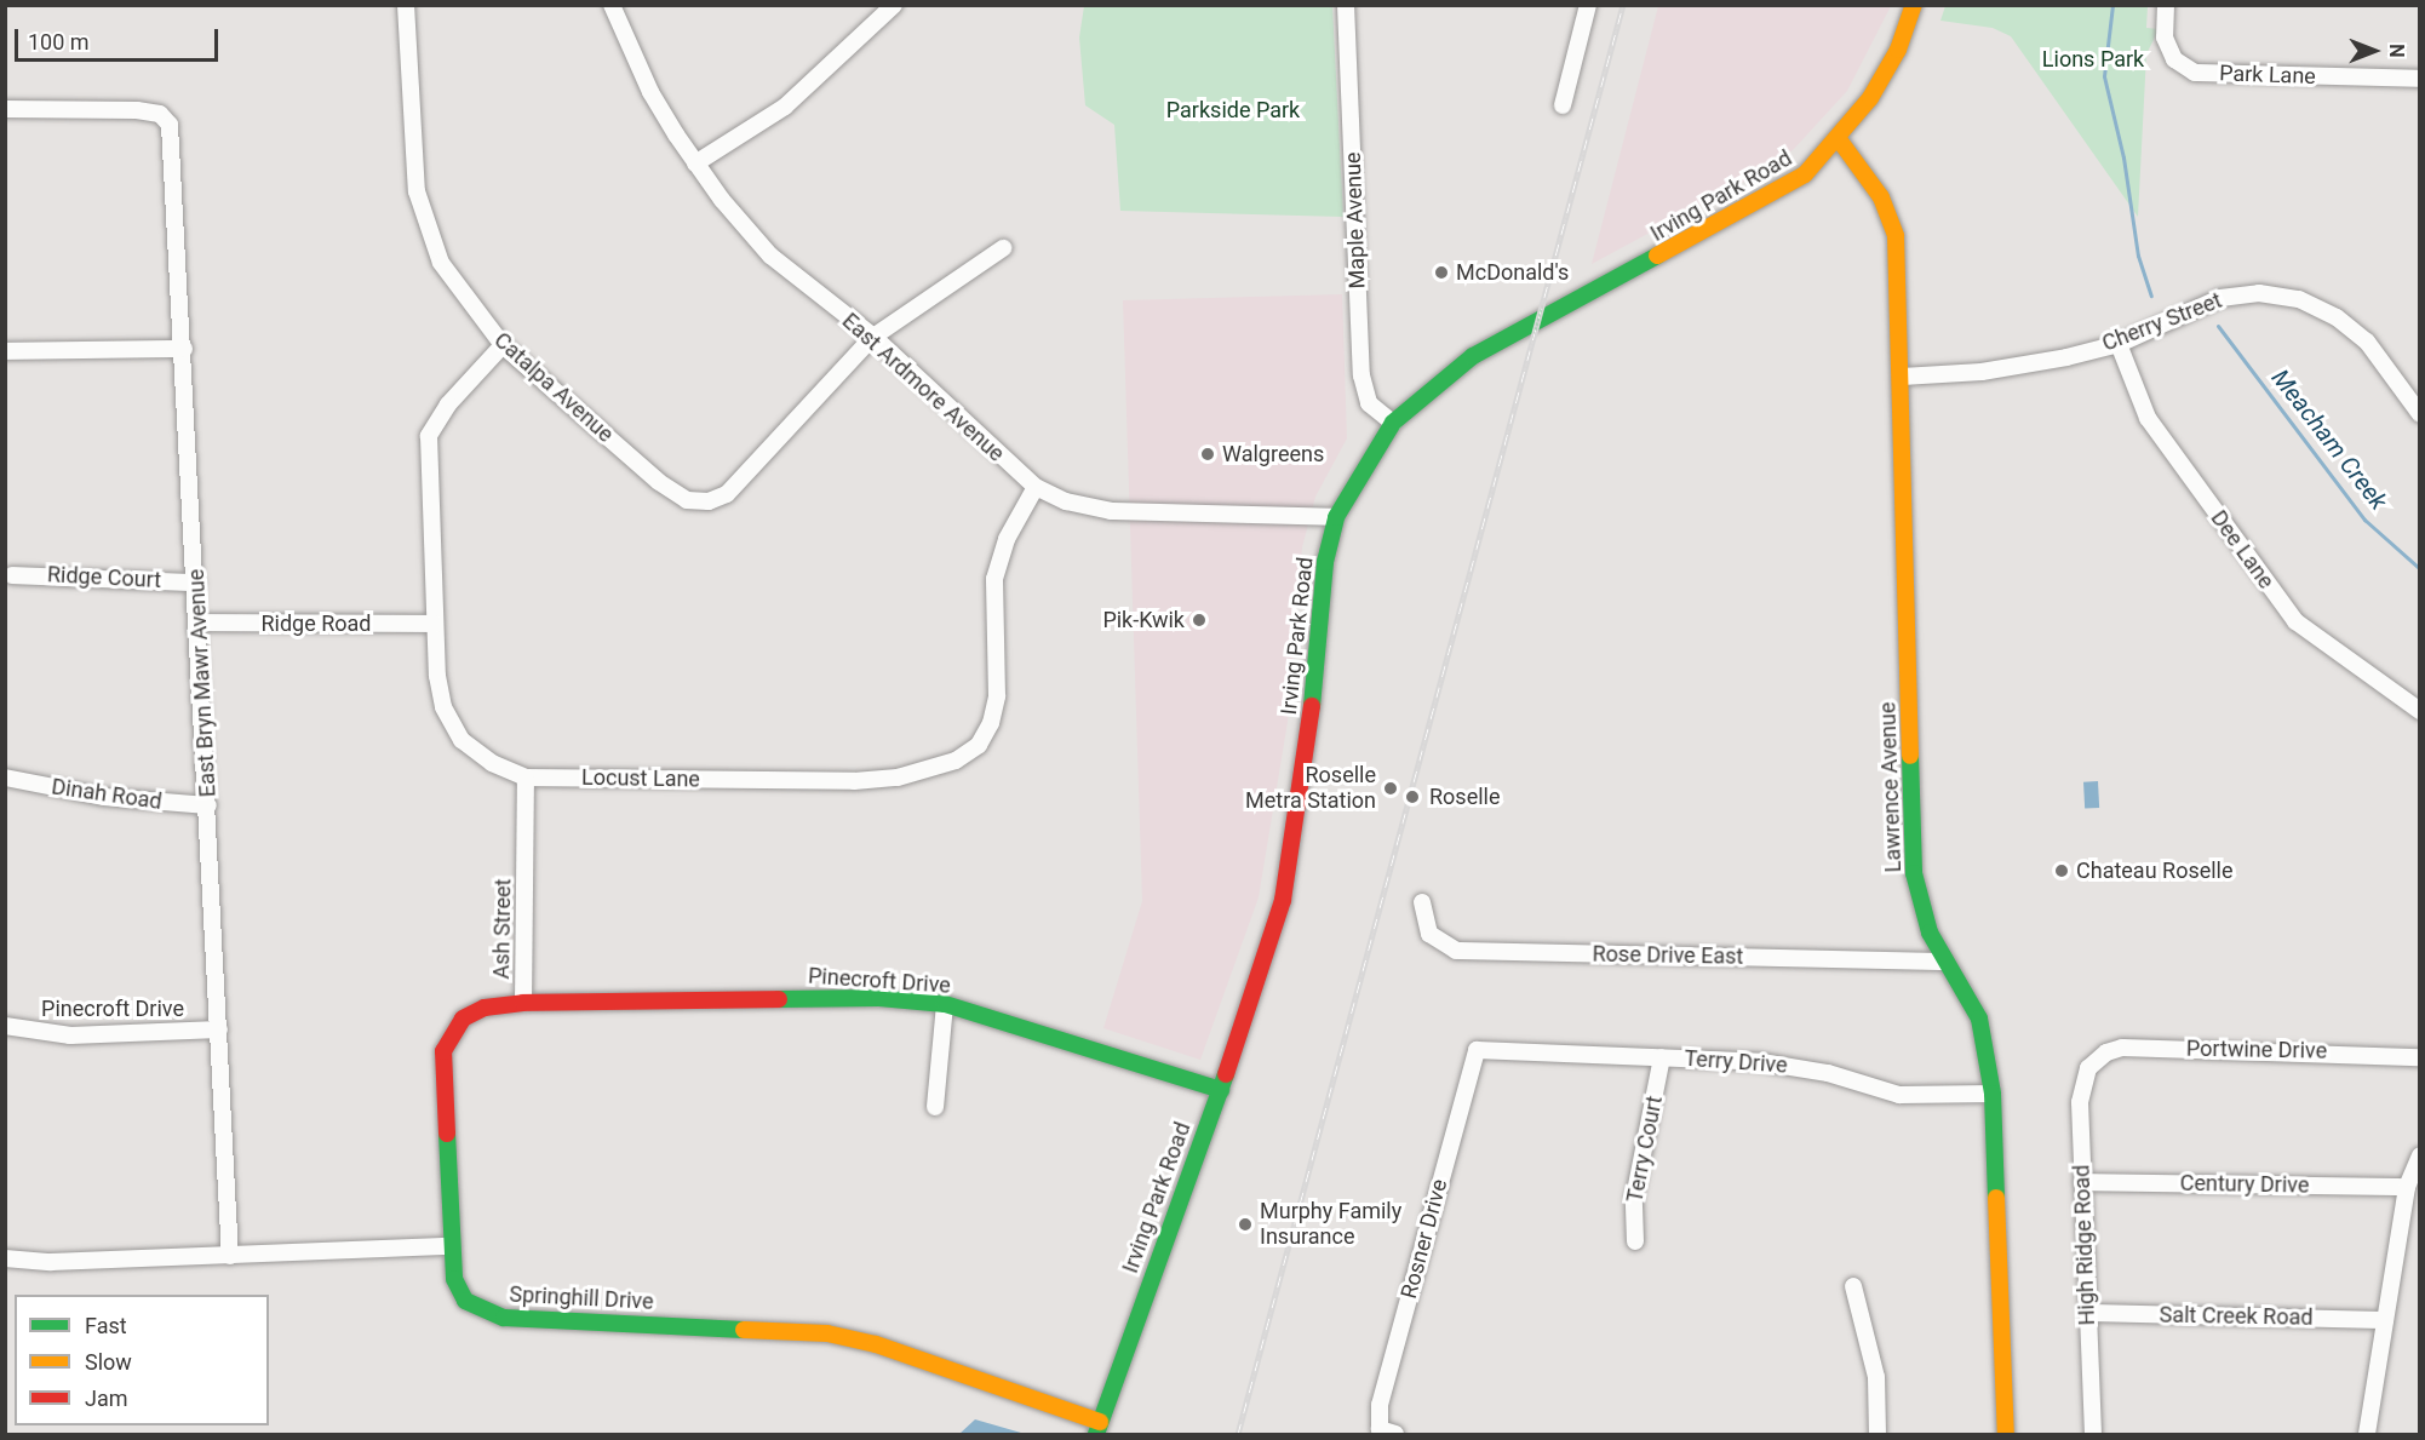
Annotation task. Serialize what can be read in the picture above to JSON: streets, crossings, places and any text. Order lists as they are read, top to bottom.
{
  "streets": {
    "street": [
      "Park Lane",
      "Irving Park Road",
      "Maple Avenue",
      "Cherry Street",
      "Catalpa Avenue",
      "East Ardmore Avenue",
      "Dee Lane",
      "Ridge Court",
      "Ridge Road",
      "East Bryn Mawr Avenue",
      "Locust Lane",
      "Lawrence Avenue",
      "Dinah Road",
      "Ash Street",
      "Rose Drive East",
      "Pinecroft Drive",
      "Portwine Drive",
      "Terry Drive",
      "Terry Court",
      "Century Drive",
      "Rosner Drive",
      "High Ridge Road",
      "Springhill Drive",
      "Salt Creek Road"
    ]
  },
  "crossings": [
    ["Irving Park Road", "Maple Avenue"],
    ["Irving Park Road", "East Ardmore Avenue"],
    ["Irving Park Road", "Lawrence Avenue"],
    ["Irving Park Road", "Pinecroft Drive"],
    ["Irving Park Road", "Springhill Drive"],
    ["Cherry Street", "Dee Lane"],
    ["Cherry Street", "Lawrence Avenue"],
    ["Catalpa Avenue", "East Ardmore Avenue"],
    ["Catalpa Avenue", "Locust Lane"],
    ["East Ardmore Avenue", "Locust Lane"],
    ["Ridge Court", "East Bryn Mawr Avenue"],
    ["Ridge Road", "East Bryn Mawr Avenue"],
    ["Ridge Road", "Locust Lane"],
    ["East Bryn Mawr Avenue", "Dinah Road"],
    ["East Bryn Mawr Avenue", "Pinecroft Drive"],
    ["Locust Lane", "Ash Street"],
    ["Lawrence Avenue", "Rose Drive East"],
    ["Lawrence Avenue", "Terry Drive"],
    ["Ash Street", "Pinecroft Drive"],
    ["Ash Street", "Springhill Drive"],
    ["Portwine Drive", "High Ridge Road"],
    ["Terry Drive", "Terry Court"],
    ["Terry Drive", "Rosner Drive"],
    ["Century Drive", "High Ridge Road"],
    ["High Ridge Road", "Salt Creek Road"]
  ],
  "water": ["Meacham Creek"],
  "parks": ["Lions Park", "Parkside Park"],
  "places": [
    "McDonald's",
    "Walgreens",
    "Pik-Kwik",
    "Roselle Metra Station",
    "Roselle",
    "Chateau Roselle",
    "Murphy Family Insurance"
  ],
  "legend": ["Fast", "Slow", "Jam"],
  "scale_bar": "100 m",
  "north": "right"
}
